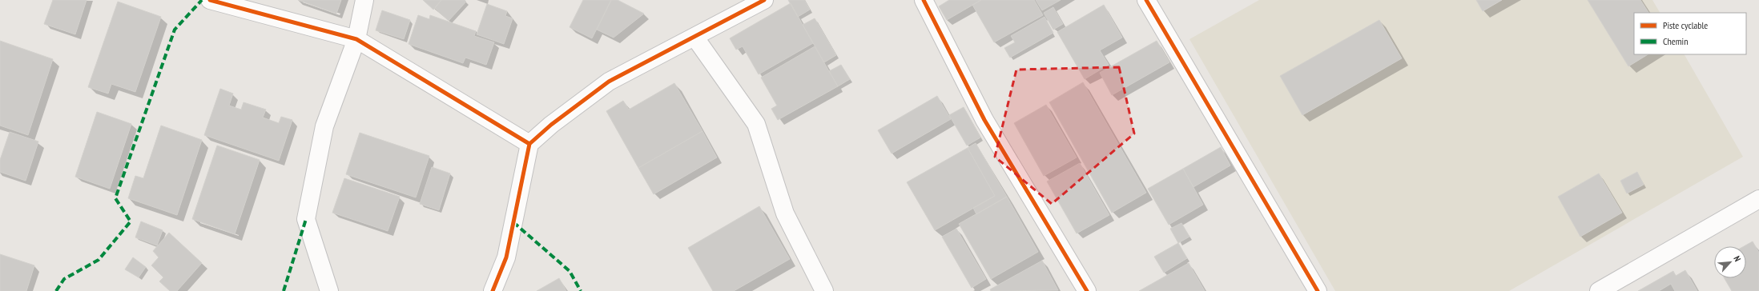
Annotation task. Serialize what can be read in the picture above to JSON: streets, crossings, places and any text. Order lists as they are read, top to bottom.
{
  "legend": ["Piste cyclable", "Chemin"],
  "north": "top right"
}
